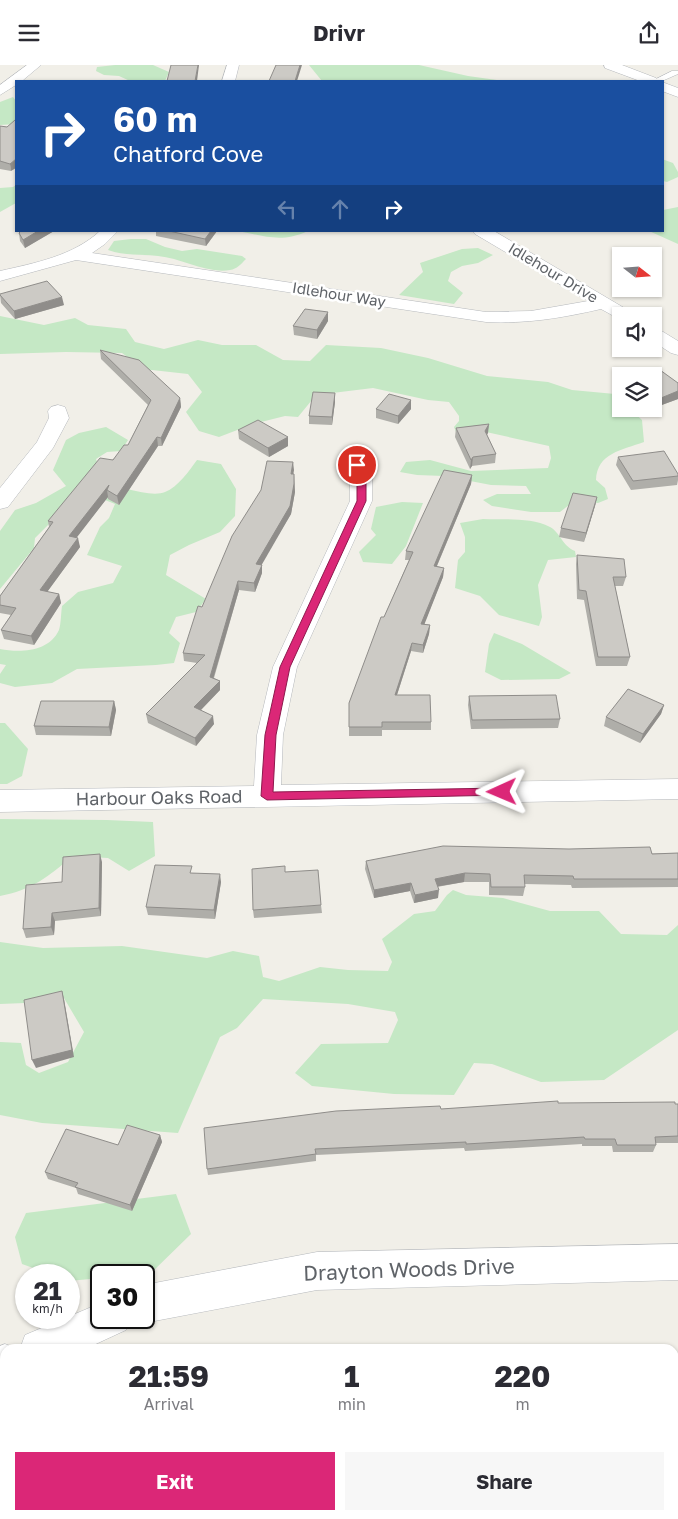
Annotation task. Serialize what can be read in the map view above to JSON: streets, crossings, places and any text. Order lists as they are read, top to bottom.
{
  "streets": {
    "street": [
      "Idlehour Drive",
      "Idlehour Way",
      "Harbour Oaks Road",
      "Drayton Woods Drive"
    ]
  },
  "crossings": [
    ["Idlehour Drive", "Idlehour Way"]
  ],
  "north": "right",
  "page": {
    "header": "Drivr",
    "turn": ["60 m", "Chatford Cove"],
    "speed": "21 km/h",
    "limit": "30",
    "eta": [
      "21:59",
      "Arrival",
      "1",
      "min",
      "220",
      "m"
    ],
    "buttons": ["Exit", "Share"]
  }
}
